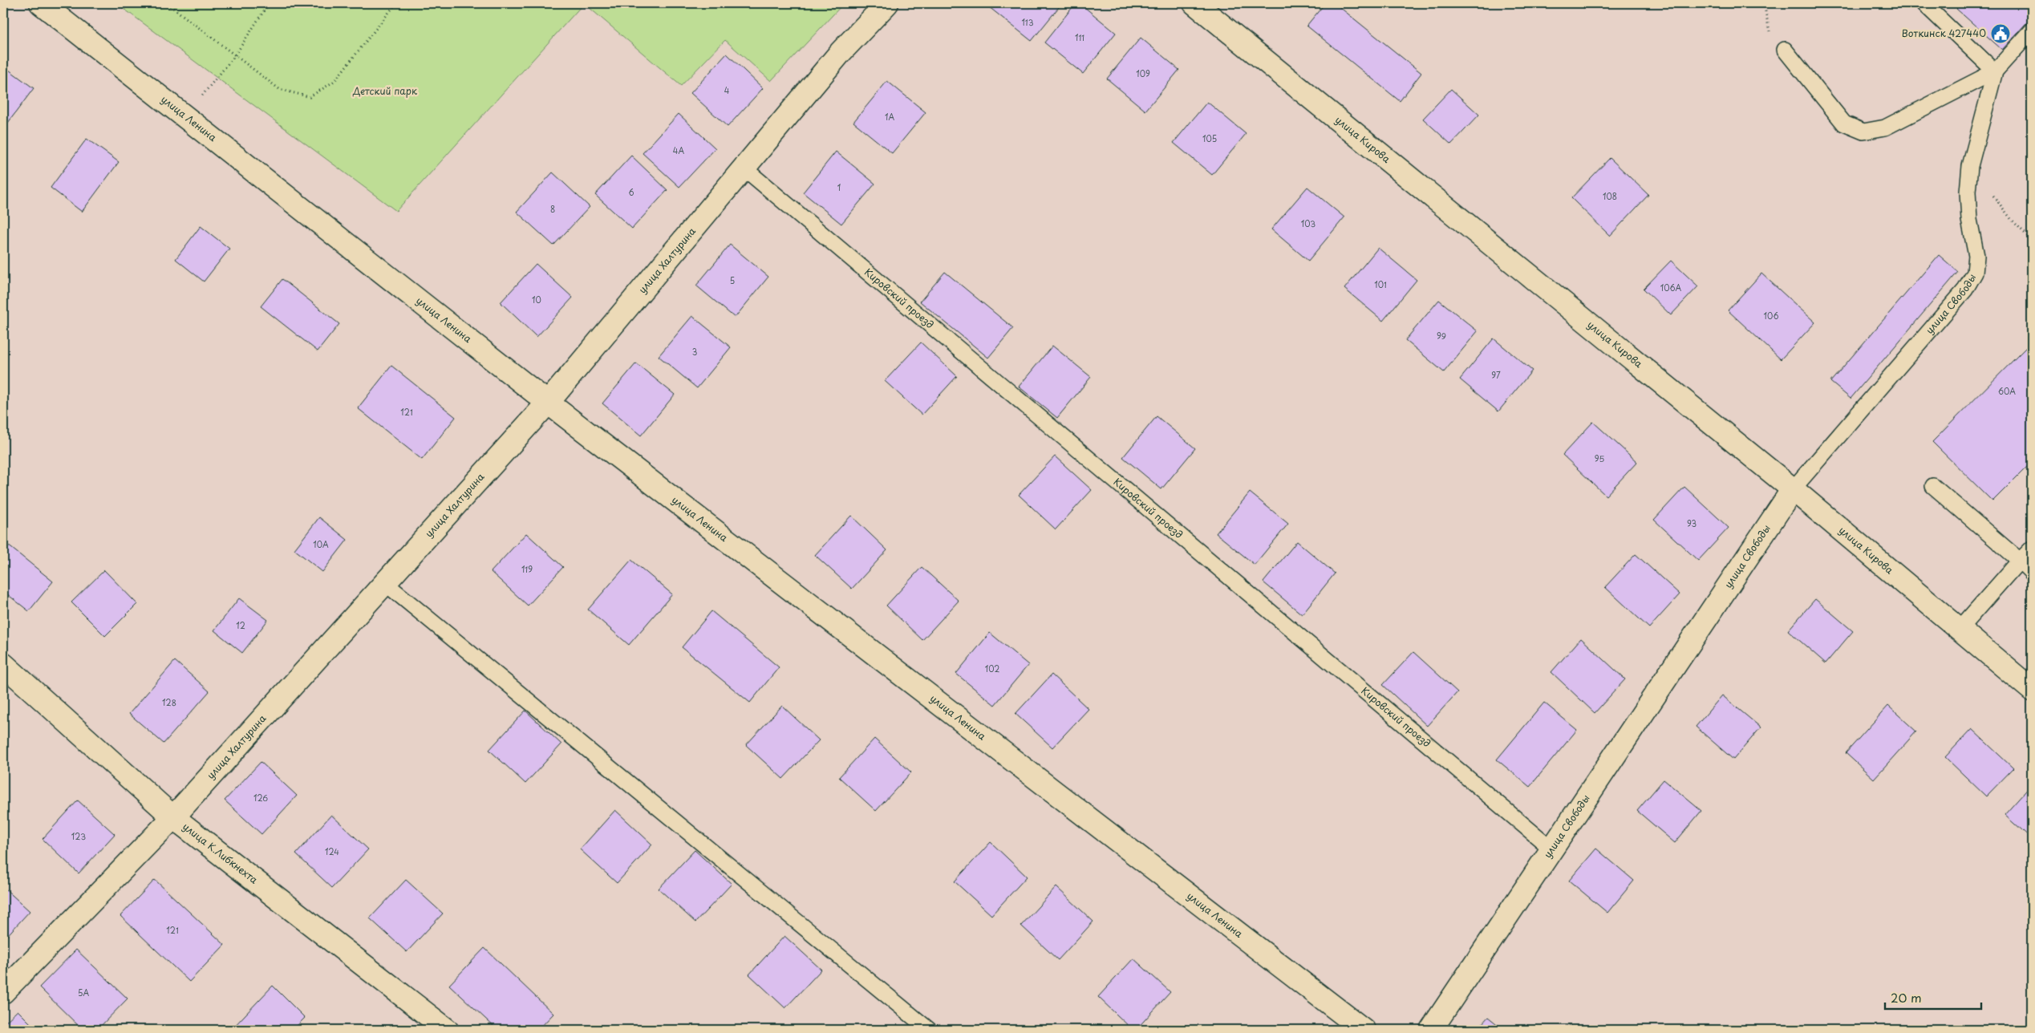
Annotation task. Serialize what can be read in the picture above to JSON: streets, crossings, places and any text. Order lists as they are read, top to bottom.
{
  "streets": {
    "street": [
      "улица Ленина",
      "улица Кирова",
      "улица Халтурина",
      "улица Свободы",
      "улица К.Либкнехта"
    ],
    "lane": ["Кировский проезд"]
  },
  "crossings": [
    ["улица Ленина", "улица Халтурина"],
    ["улица Кирова", "улица Свободы"],
    ["улица Халтурина", "Кировский проезд"],
    ["улица Халтурина", "улица К.Либкнехта"],
    ["Кировский проезд", "улица Свободы"]
  ],
  "parks": ["Детский парк"],
  "places": {
    "public building": ["Воткинск 427440"]
  },
  "house_numbers": [
    "113",
    "111",
    "109",
    "4",
    "1А",
    "105",
    "4А",
    "1",
    "6",
    "108",
    "8",
    "103",
    "5",
    "101",
    "106А",
    "10",
    "106",
    "99",
    "3",
    "97",
    "60А",
    "121",
    "95",
    "93",
    "10А",
    "119",
    "12",
    "102",
    "128",
    "126",
    "123",
    "124",
    "121",
    "5А"
  ],
  "scale_bar": "20 m"
}
